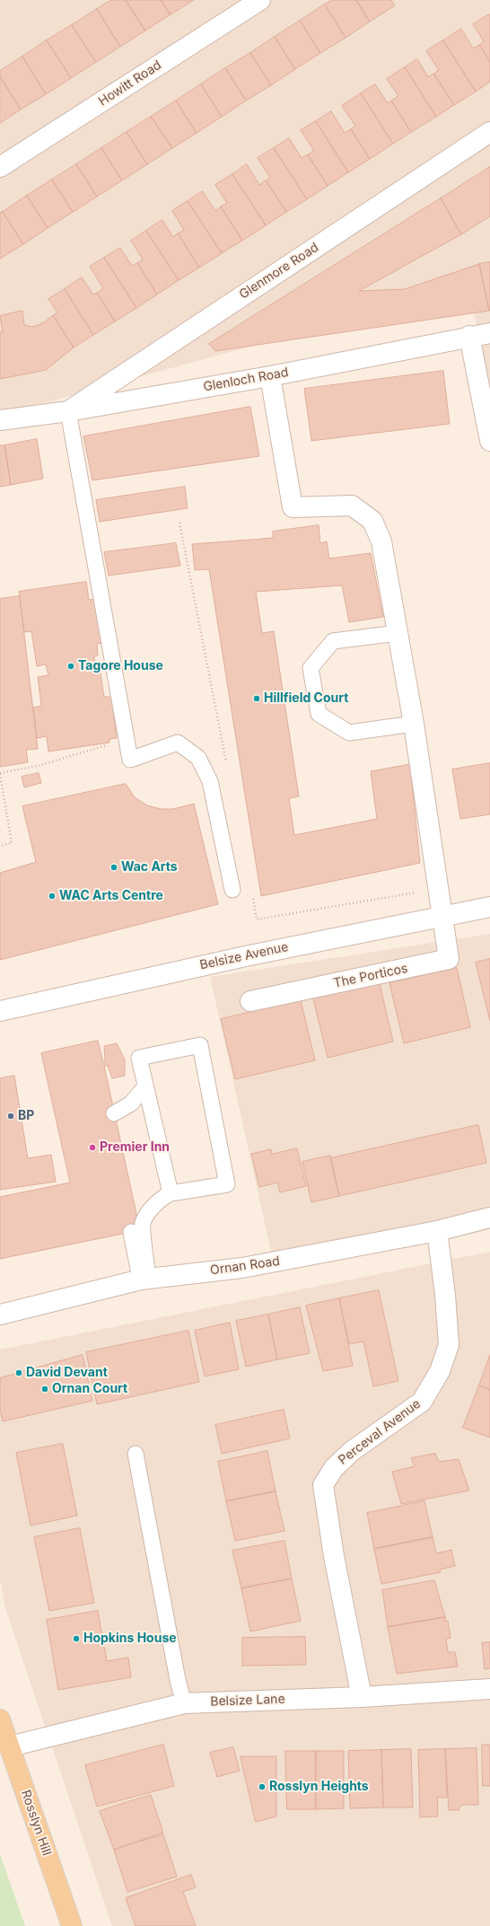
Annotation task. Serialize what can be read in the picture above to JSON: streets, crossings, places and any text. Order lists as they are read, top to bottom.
{
  "streets": {
    "main road": ["Rosslyn Hill"],
    "street": [
      "Howitt Road",
      "Glenmore Road",
      "Glenloch Road",
      "Belsize Avenue",
      "The Porticos",
      "Ornan Road",
      "Perceval Avenue",
      "Belsize Lane"
    ]
  },
  "crossings": [
    ["Glenmore Road", "Glenloch Road"],
    ["Belsize Avenue", "The Porticos"],
    ["Ornan Road", "Perceval Avenue"],
    ["Perceval Avenue", "Belsize Lane"],
    ["Belsize Lane", "Rosslyn Hill"]
  ],
  "places": [
    "Tagore House",
    "Hillfield Court",
    "Wac Arts",
    "WAC Arts Centre",
    "BP",
    "Premier Inn",
    "David Devant",
    "Ornan Court",
    "Hopkins House",
    "Rosslyn Heights"
  ]
}
